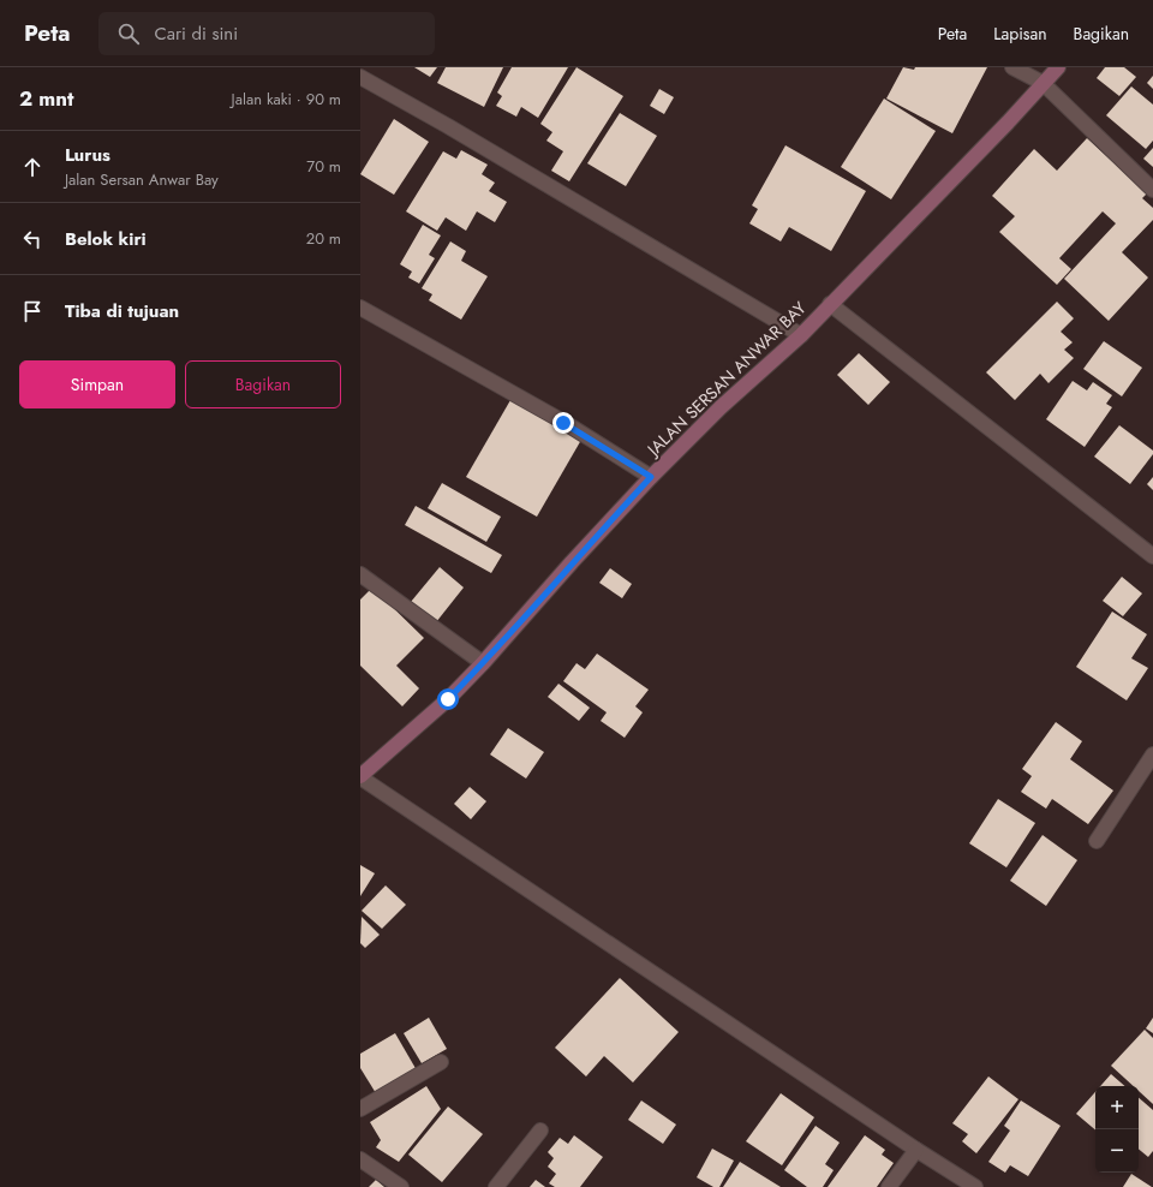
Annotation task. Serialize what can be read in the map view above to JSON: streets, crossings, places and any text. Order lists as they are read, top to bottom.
{
  "streets": {
    "main road": ["JALAN SERSAN ANWAR BAY"]
  },
  "page": {
    "header": "Peta",
    "search": "Cari di sini",
    "nav": ["Peta", "Lapisan", "Bagikan"],
    "heading": ["2 mnt", "Jalan kaki · 90 m"],
    "list": [
      ["Lurus", "Jalan Sersan Anwar Bay", "70 m"],
      ["Belok kiri", "20 m"],
      "Tiba di tujuan"
    ],
    "buttons": ["Simpan", "Bagikan"],
    "map_buttons": ["+", "−"]
  }
}
